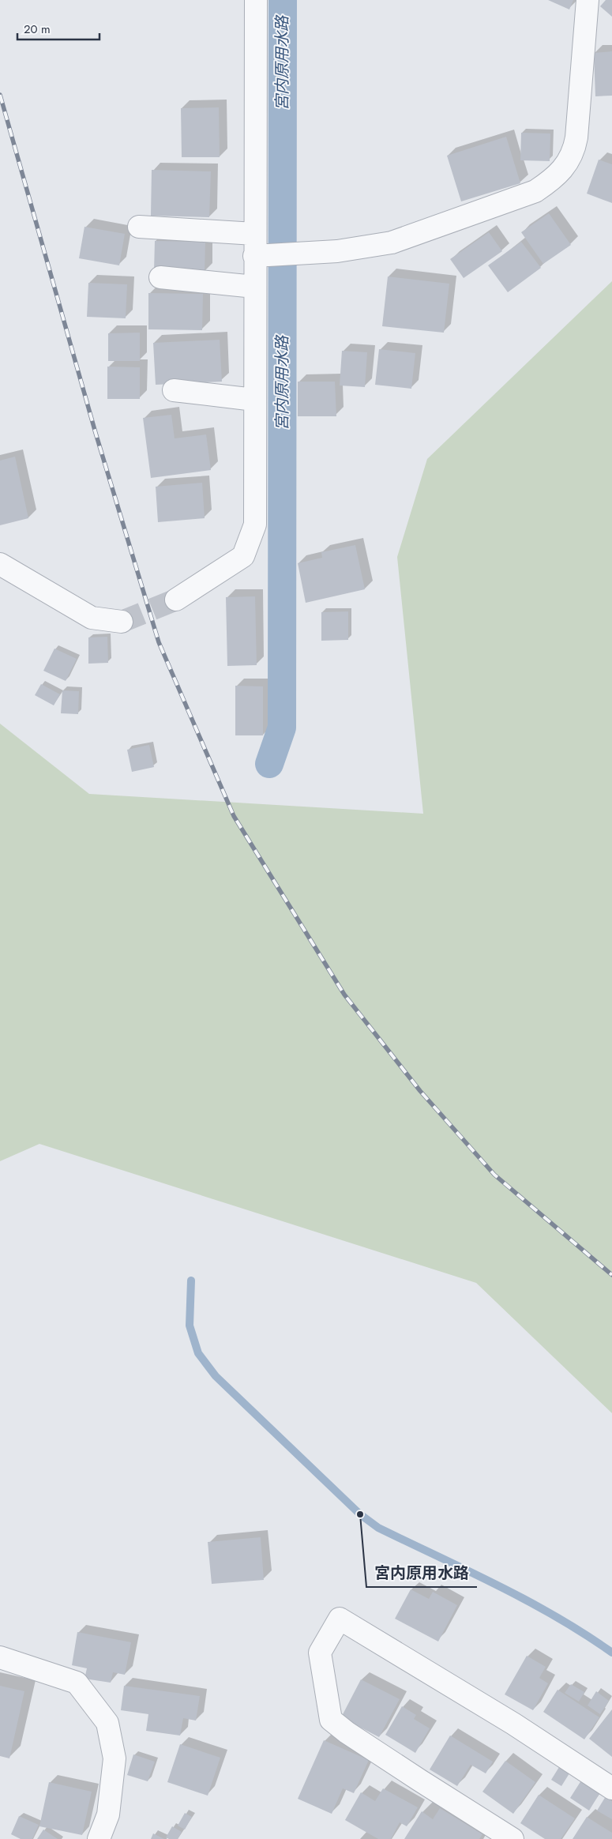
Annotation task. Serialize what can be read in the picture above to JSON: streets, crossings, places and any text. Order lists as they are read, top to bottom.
{
  "water": ["宮内原用水路"],
  "places": ["宮内原用水路"],
  "scale_bar": "20 m"
}
